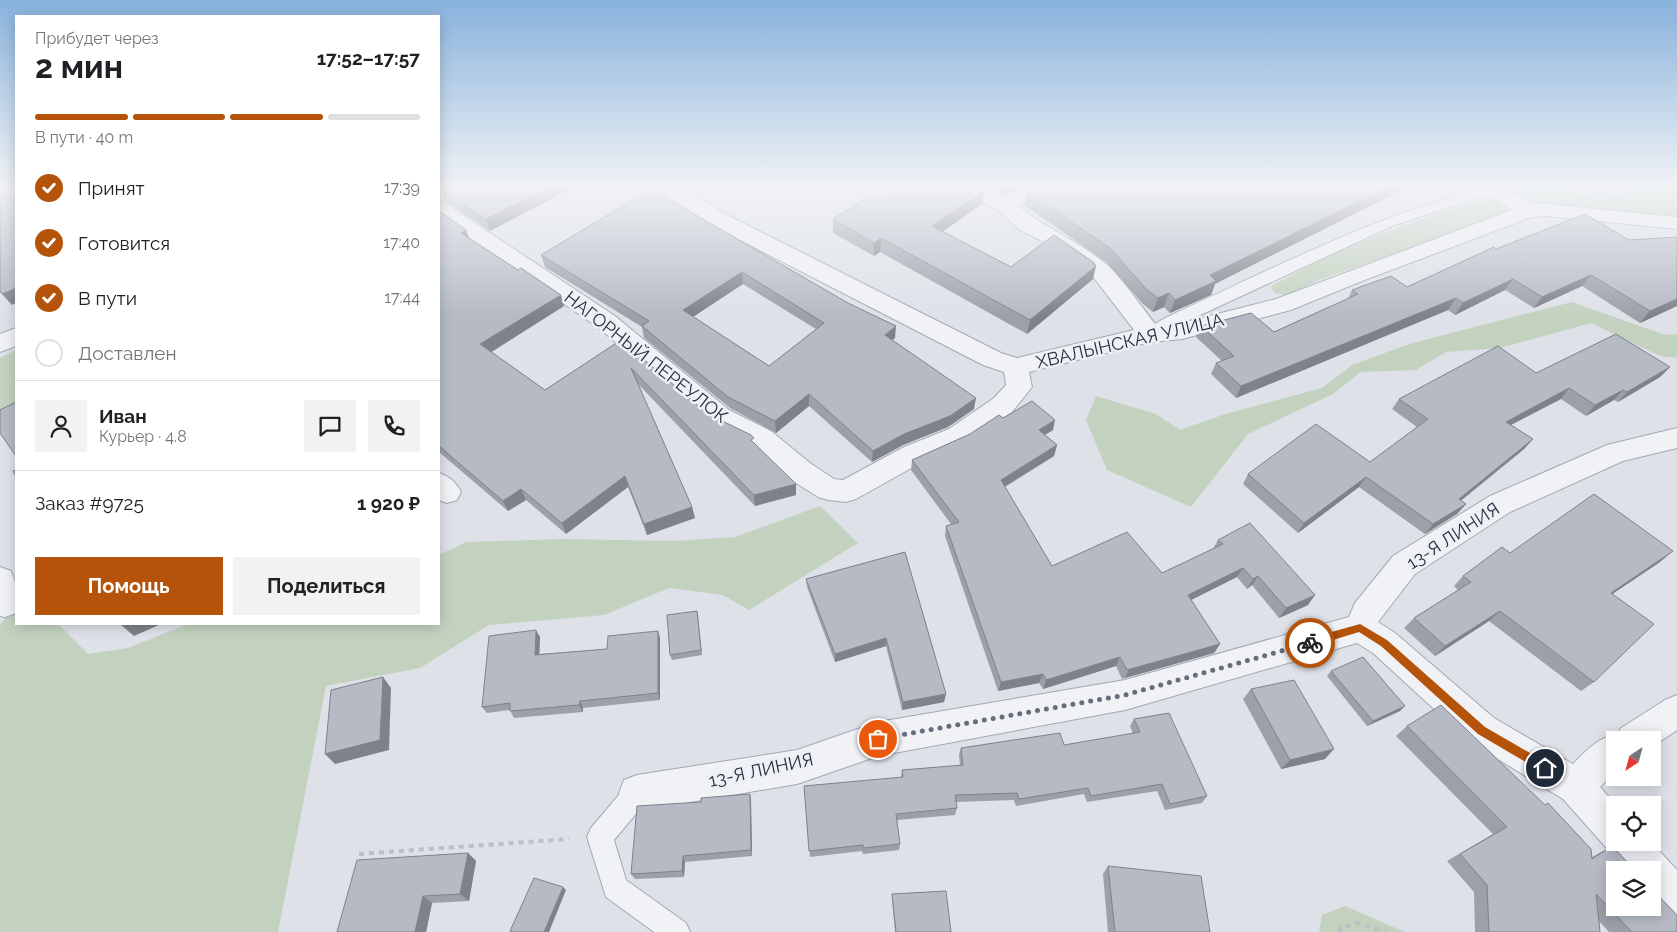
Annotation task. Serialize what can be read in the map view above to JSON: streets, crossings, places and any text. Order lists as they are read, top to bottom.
{
  "streets": {
    "street": ["ХВАЛЫНСКАЯ УЛИЦА", "НАГОРНЫЙ ПЕРЕУЛОК", "13-Я ЛИНИЯ"]
  },
  "crossings": [
    ["ХВАЛЫНСКАЯ УЛИЦА", "НАГОРНЫЙ ПЕРЕУЛОК"]
  ],
  "north": "bottom left",
  "page": {
    "heading": ["2 мин", "Прибудет через", "17:52–17:57"],
    "panel": [
      "Иван",
      "Курьер · 4.8",
      "Заказ #9725",
      "1 920 ₽"
    ],
    "bar": "В пути · 40 m",
    "list": [
      ["Принят", "17:39"],
      ["Готовится", "17:40"],
      ["В пути", "17:44"],
      "Доставлен"
    ],
    "buttons": ["Помощь", "Поделиться"]
  }
}
